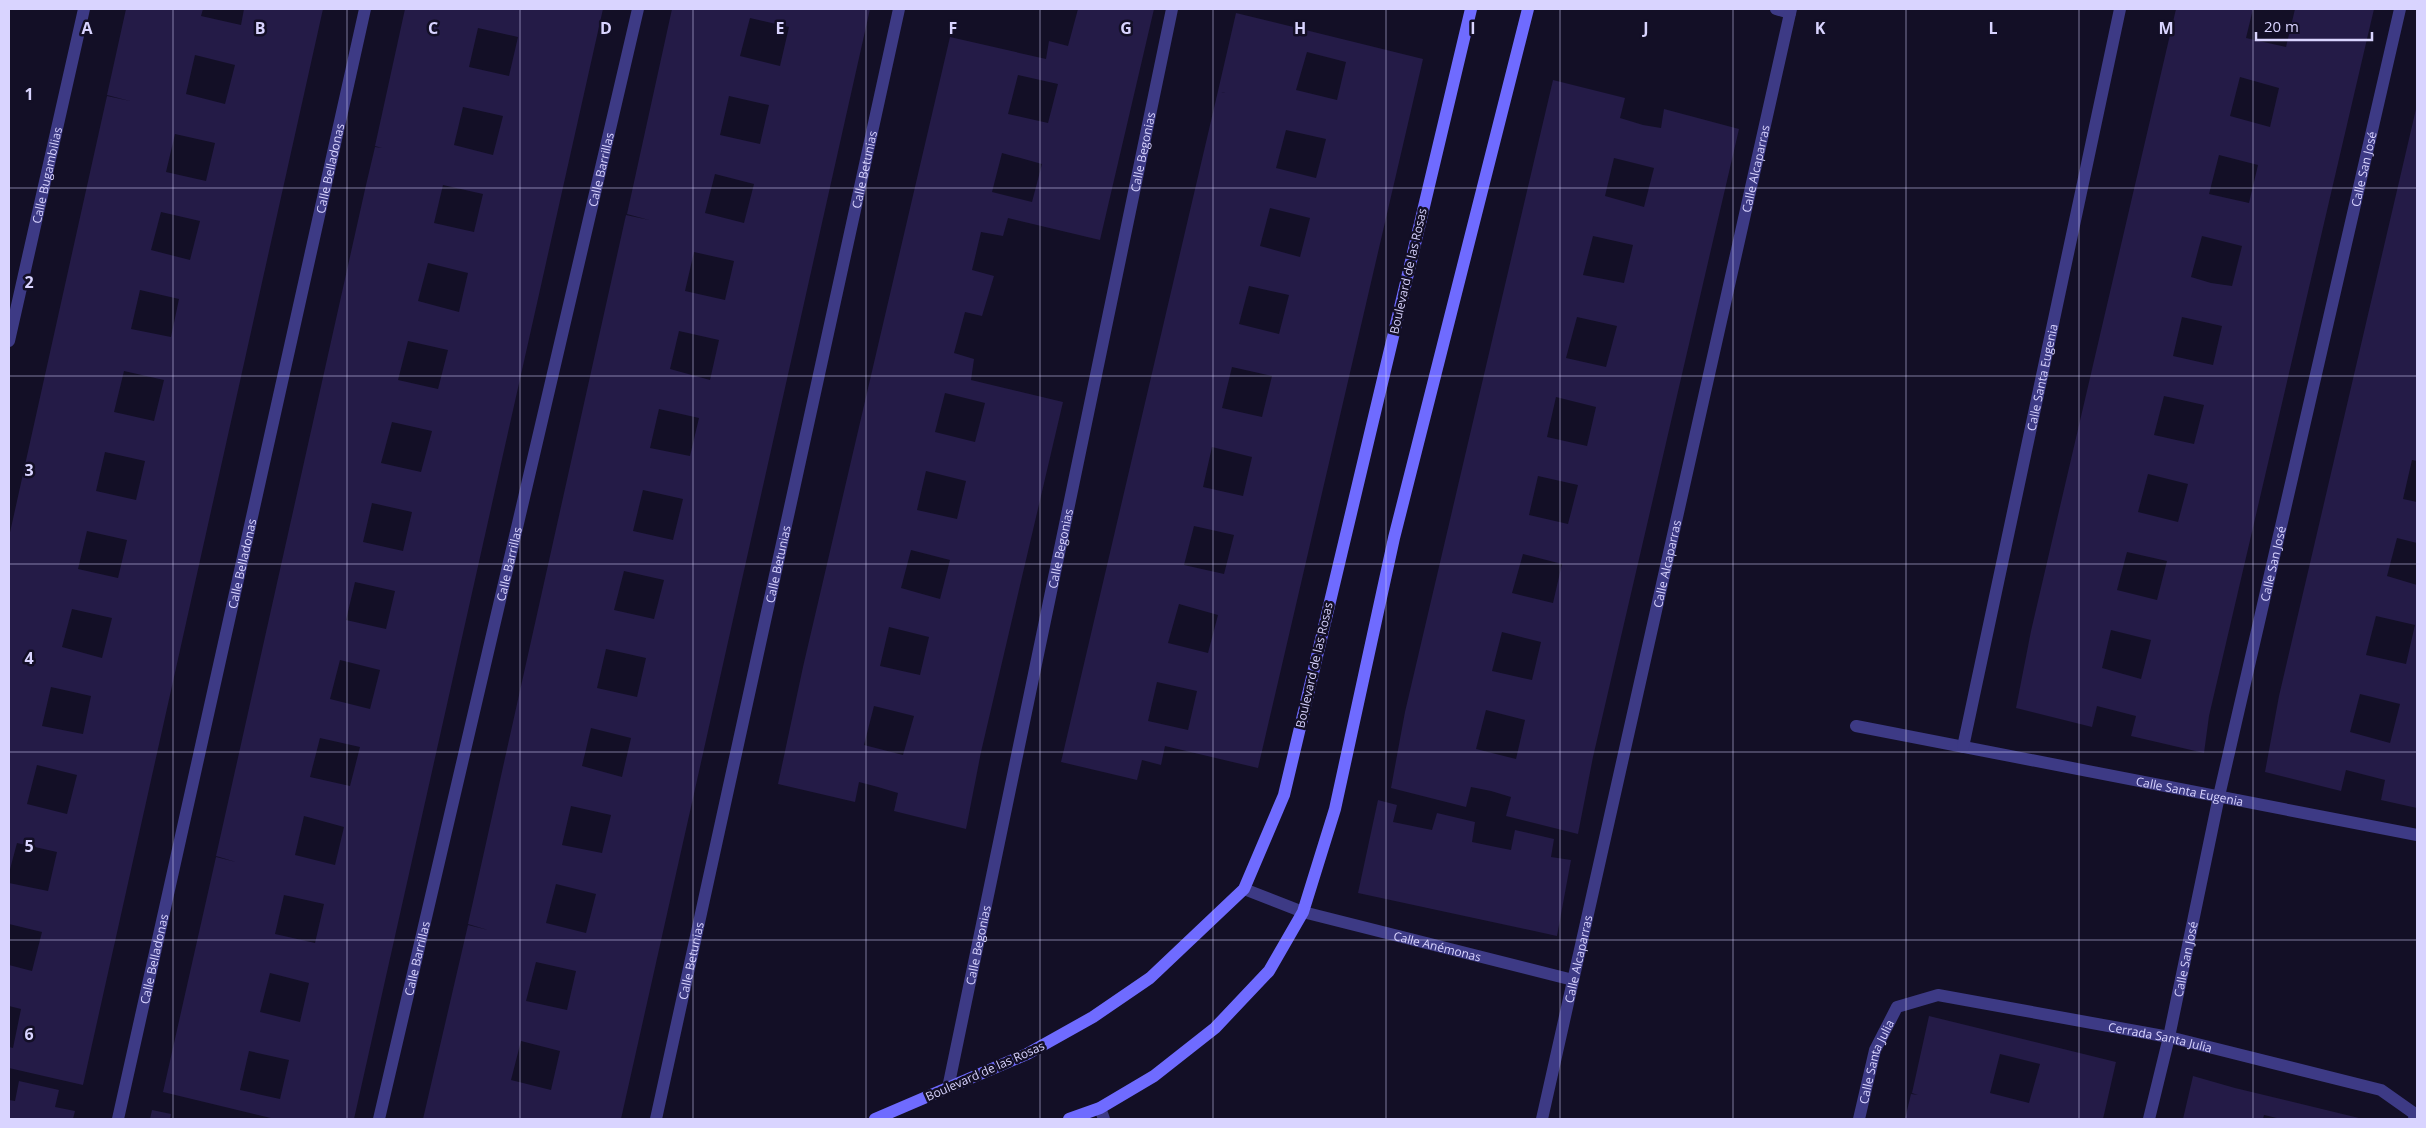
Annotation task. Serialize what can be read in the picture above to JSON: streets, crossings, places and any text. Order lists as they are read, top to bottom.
{
  "streets": {
    "street": [
      "Calle Begonias",
      "Calle Betunias",
      "Calle Belladonas",
      "Calle Alcaparras",
      "Calle San José",
      "Calle Barrillas",
      "Calle Bugambilias",
      "Boulevard de las Rosas",
      "Calle Santa Eugenia",
      "Calle Anémonas",
      "Cerrada Santa Julia",
      "Calle Santa Julia"
    ]
  },
  "crossings": [
    ["Calle Begonias", "Boulevard de las Rosas"],
    ["Calle Alcaparras", "Calle Anémonas"],
    ["Calle San José", "Calle Santa Eugenia"],
    ["Calle San José", "Cerrada Santa Julia"],
    ["Boulevard de las Rosas", "Calle Anémonas"],
    ["Cerrada Santa Julia", "Calle Santa Julia"]
  ],
  "scale_bar": "20 m",
  "grid": {
    "columns": [
      "A",
      "B",
      "C",
      "D",
      "E",
      "F",
      "G",
      "H",
      "I",
      "J",
      "K",
      "L",
      "M"
    ],
    "rows": [
      "1",
      "2",
      "3",
      "4",
      "5",
      "6"
    ]
  }
}
